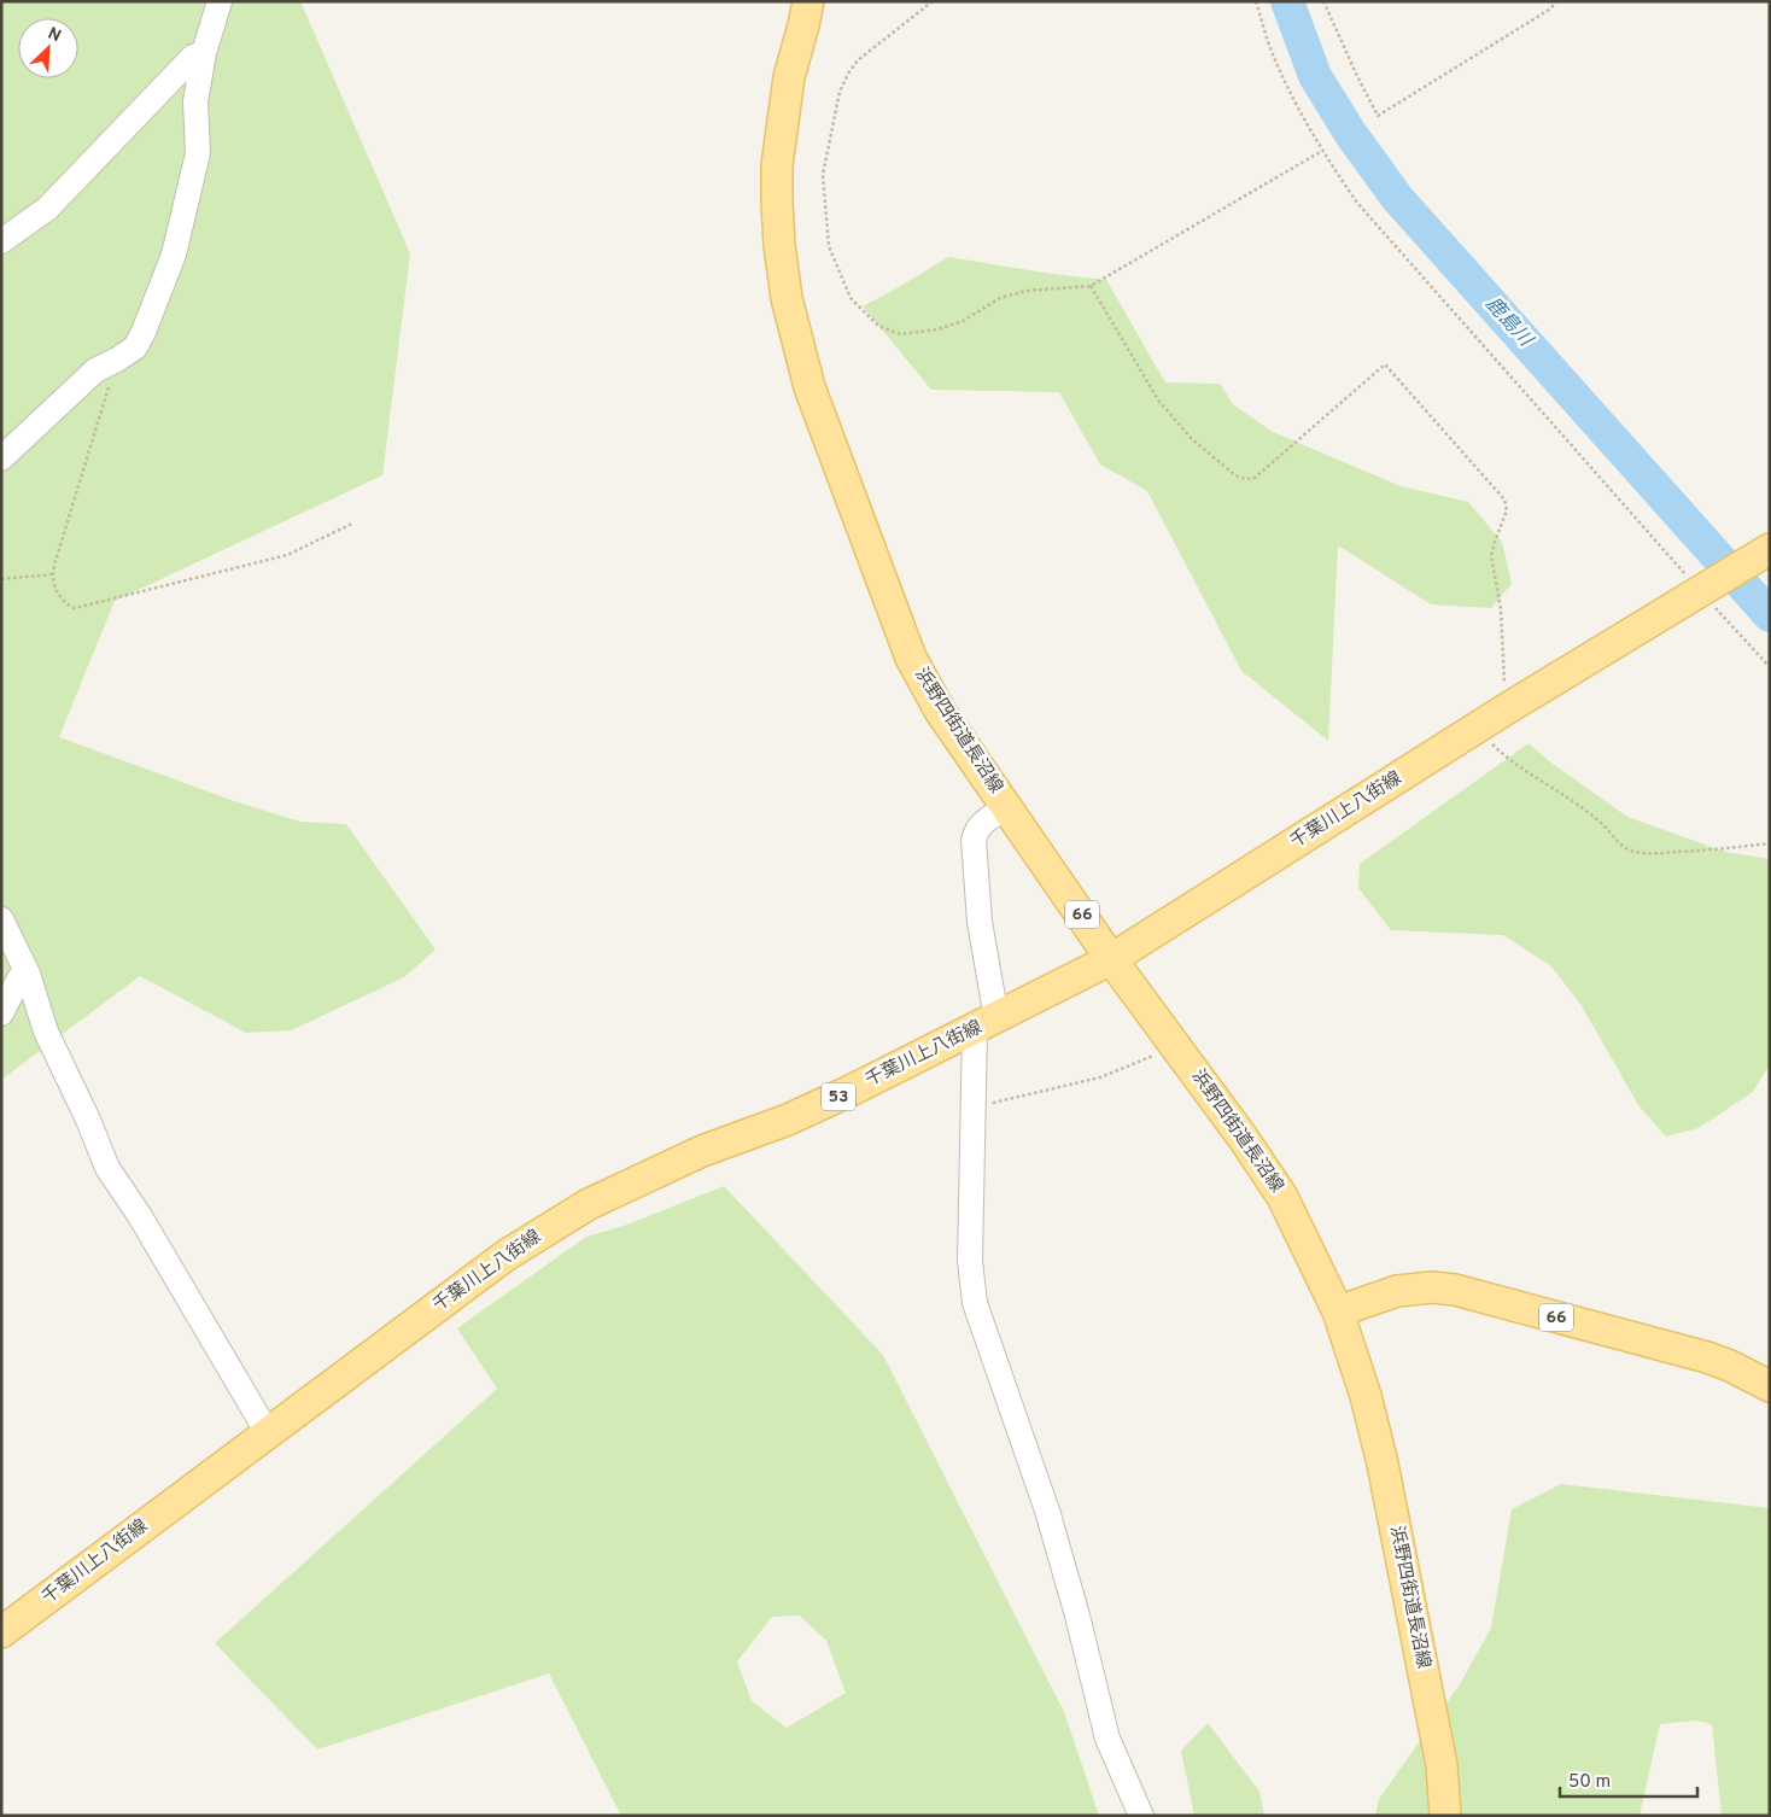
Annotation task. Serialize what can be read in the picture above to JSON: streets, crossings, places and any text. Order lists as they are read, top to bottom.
{
  "streets": {
    "main road": [
      "浜野四街道長沼線",
      "千葉川上八街線",
      "66",
      "53"
    ]
  },
  "crossings": [
    ["浜野四街道長沼線", "千葉川上八街線"],
    ["浜野四街道長沼線", "66"]
  ],
  "water": ["鹿島川"],
  "scale_bar": "50 m",
  "north": "top right"
}
